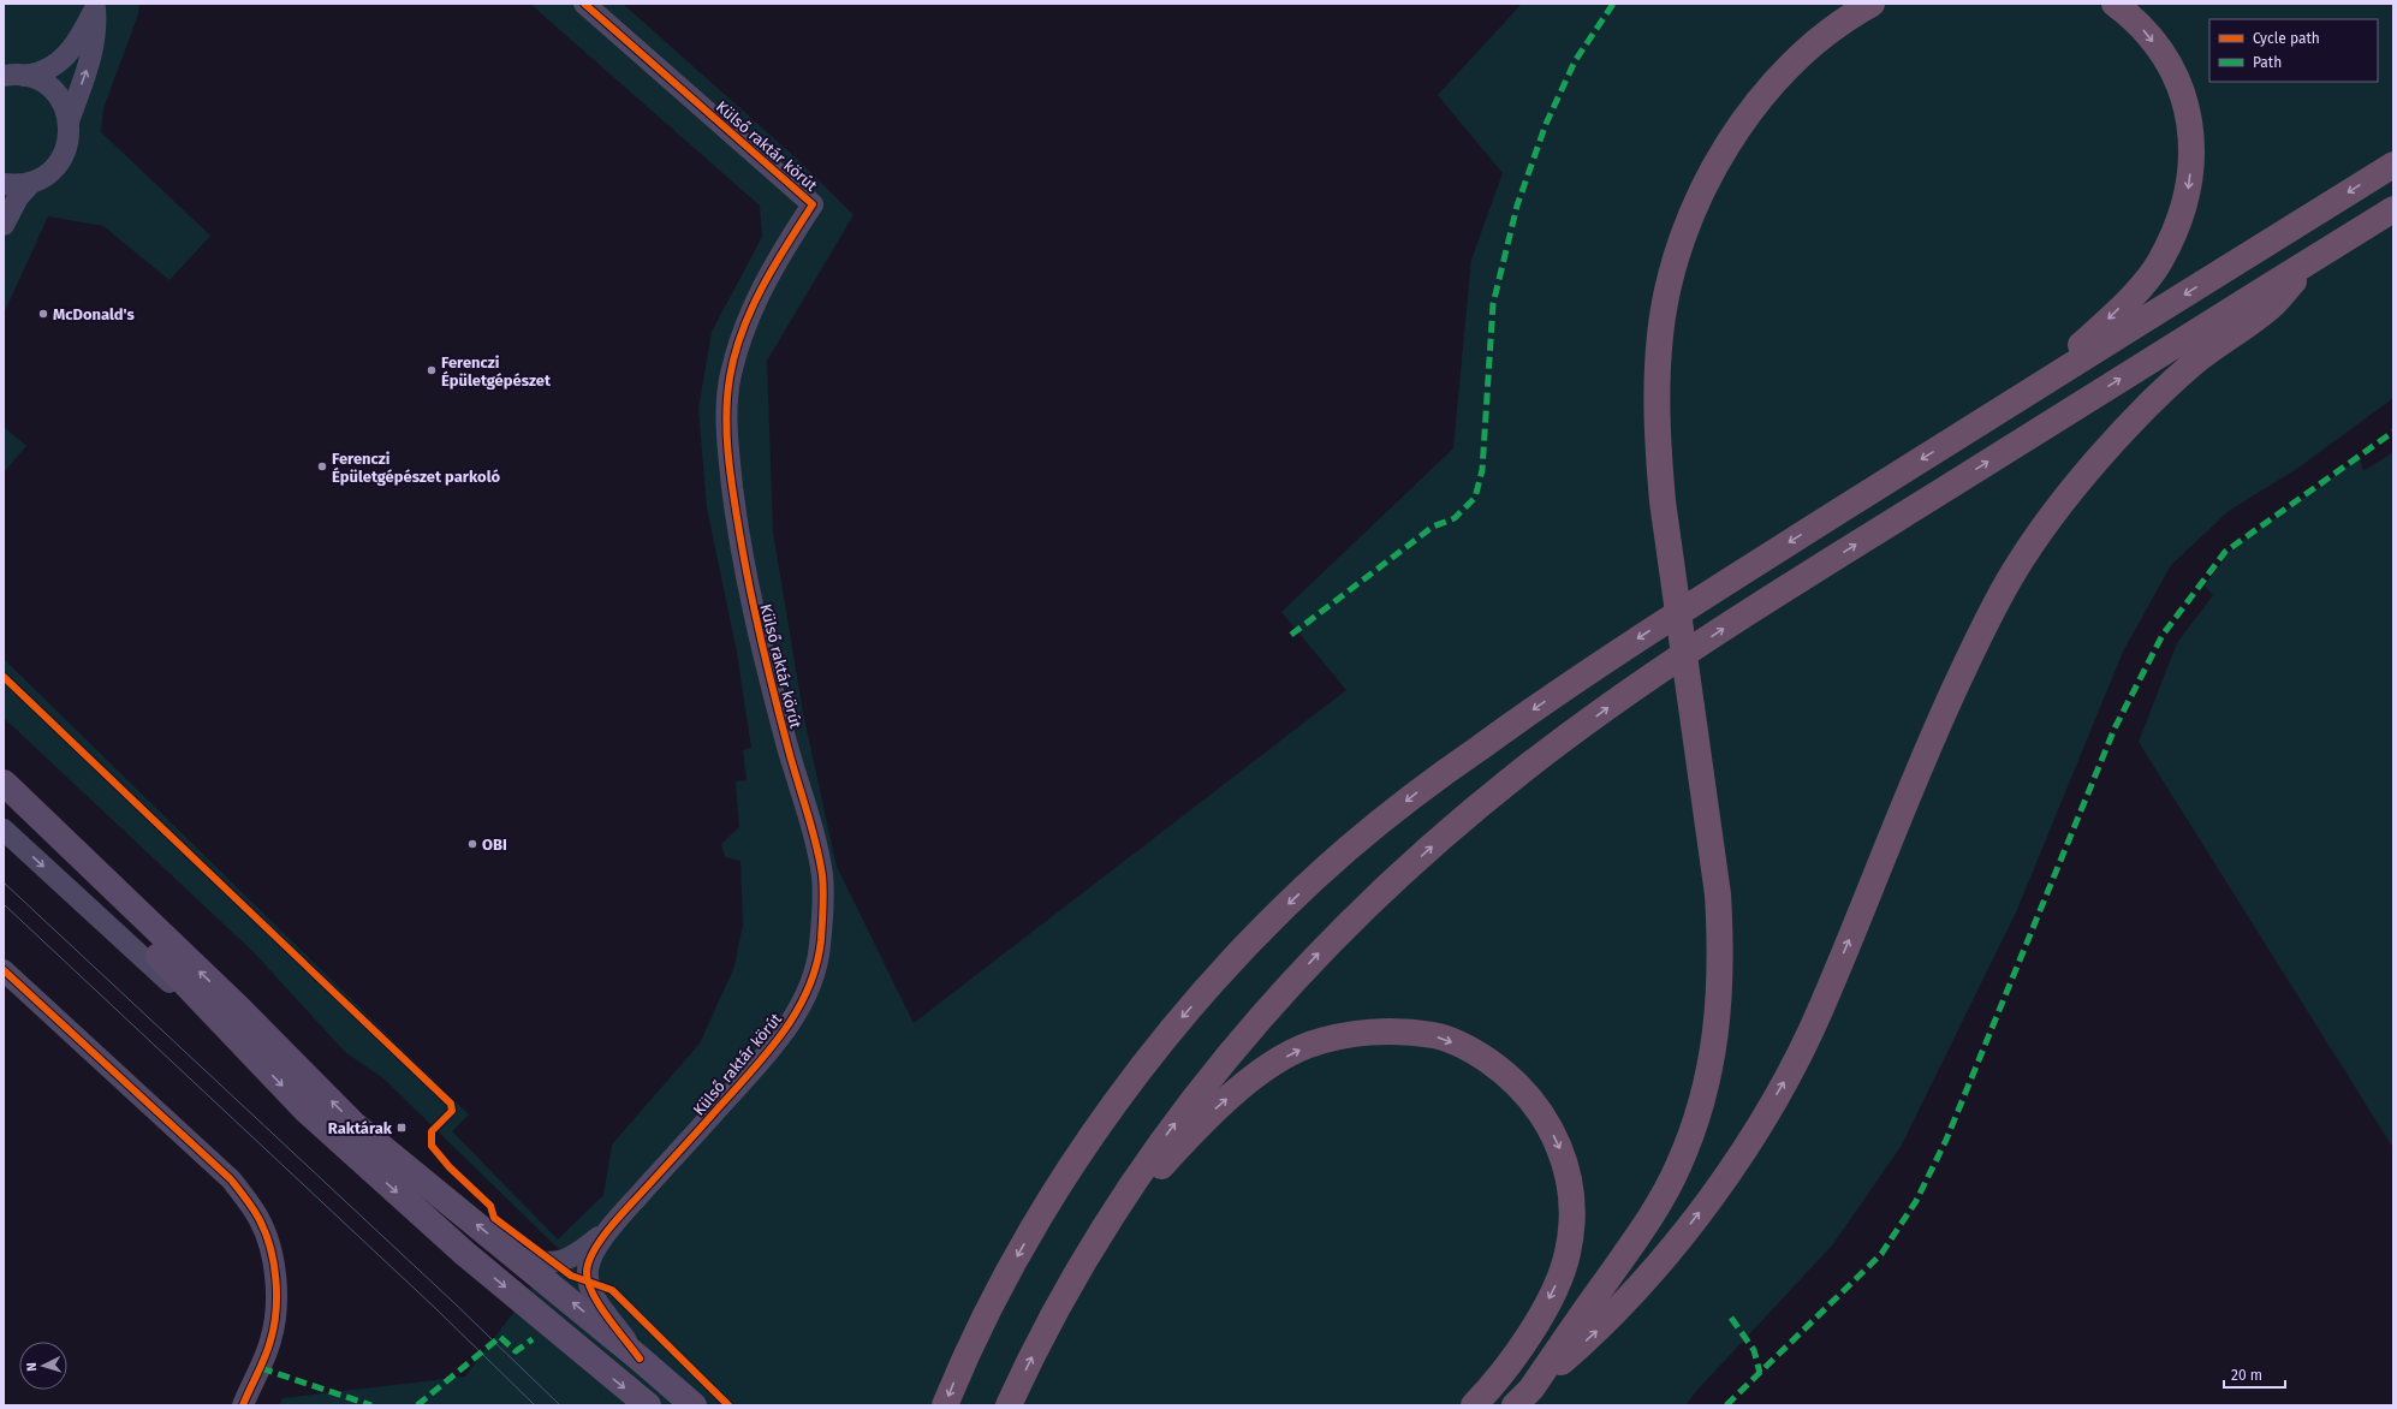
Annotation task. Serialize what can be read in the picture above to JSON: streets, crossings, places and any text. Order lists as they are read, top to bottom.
{
  "streets": {
    "street": ["Külső raktár körút"]
  },
  "places": {
    "other": [
      "McDonald's",
      "Ferenczi Épületgépészet",
      "Ferenczi Épületgépészet parkoló",
      "OBI"
    ],
    "transit": ["Raktárak"]
  },
  "legend": ["Cycle path", "Path"],
  "scale_bar": "20 m",
  "north": "left"
}
